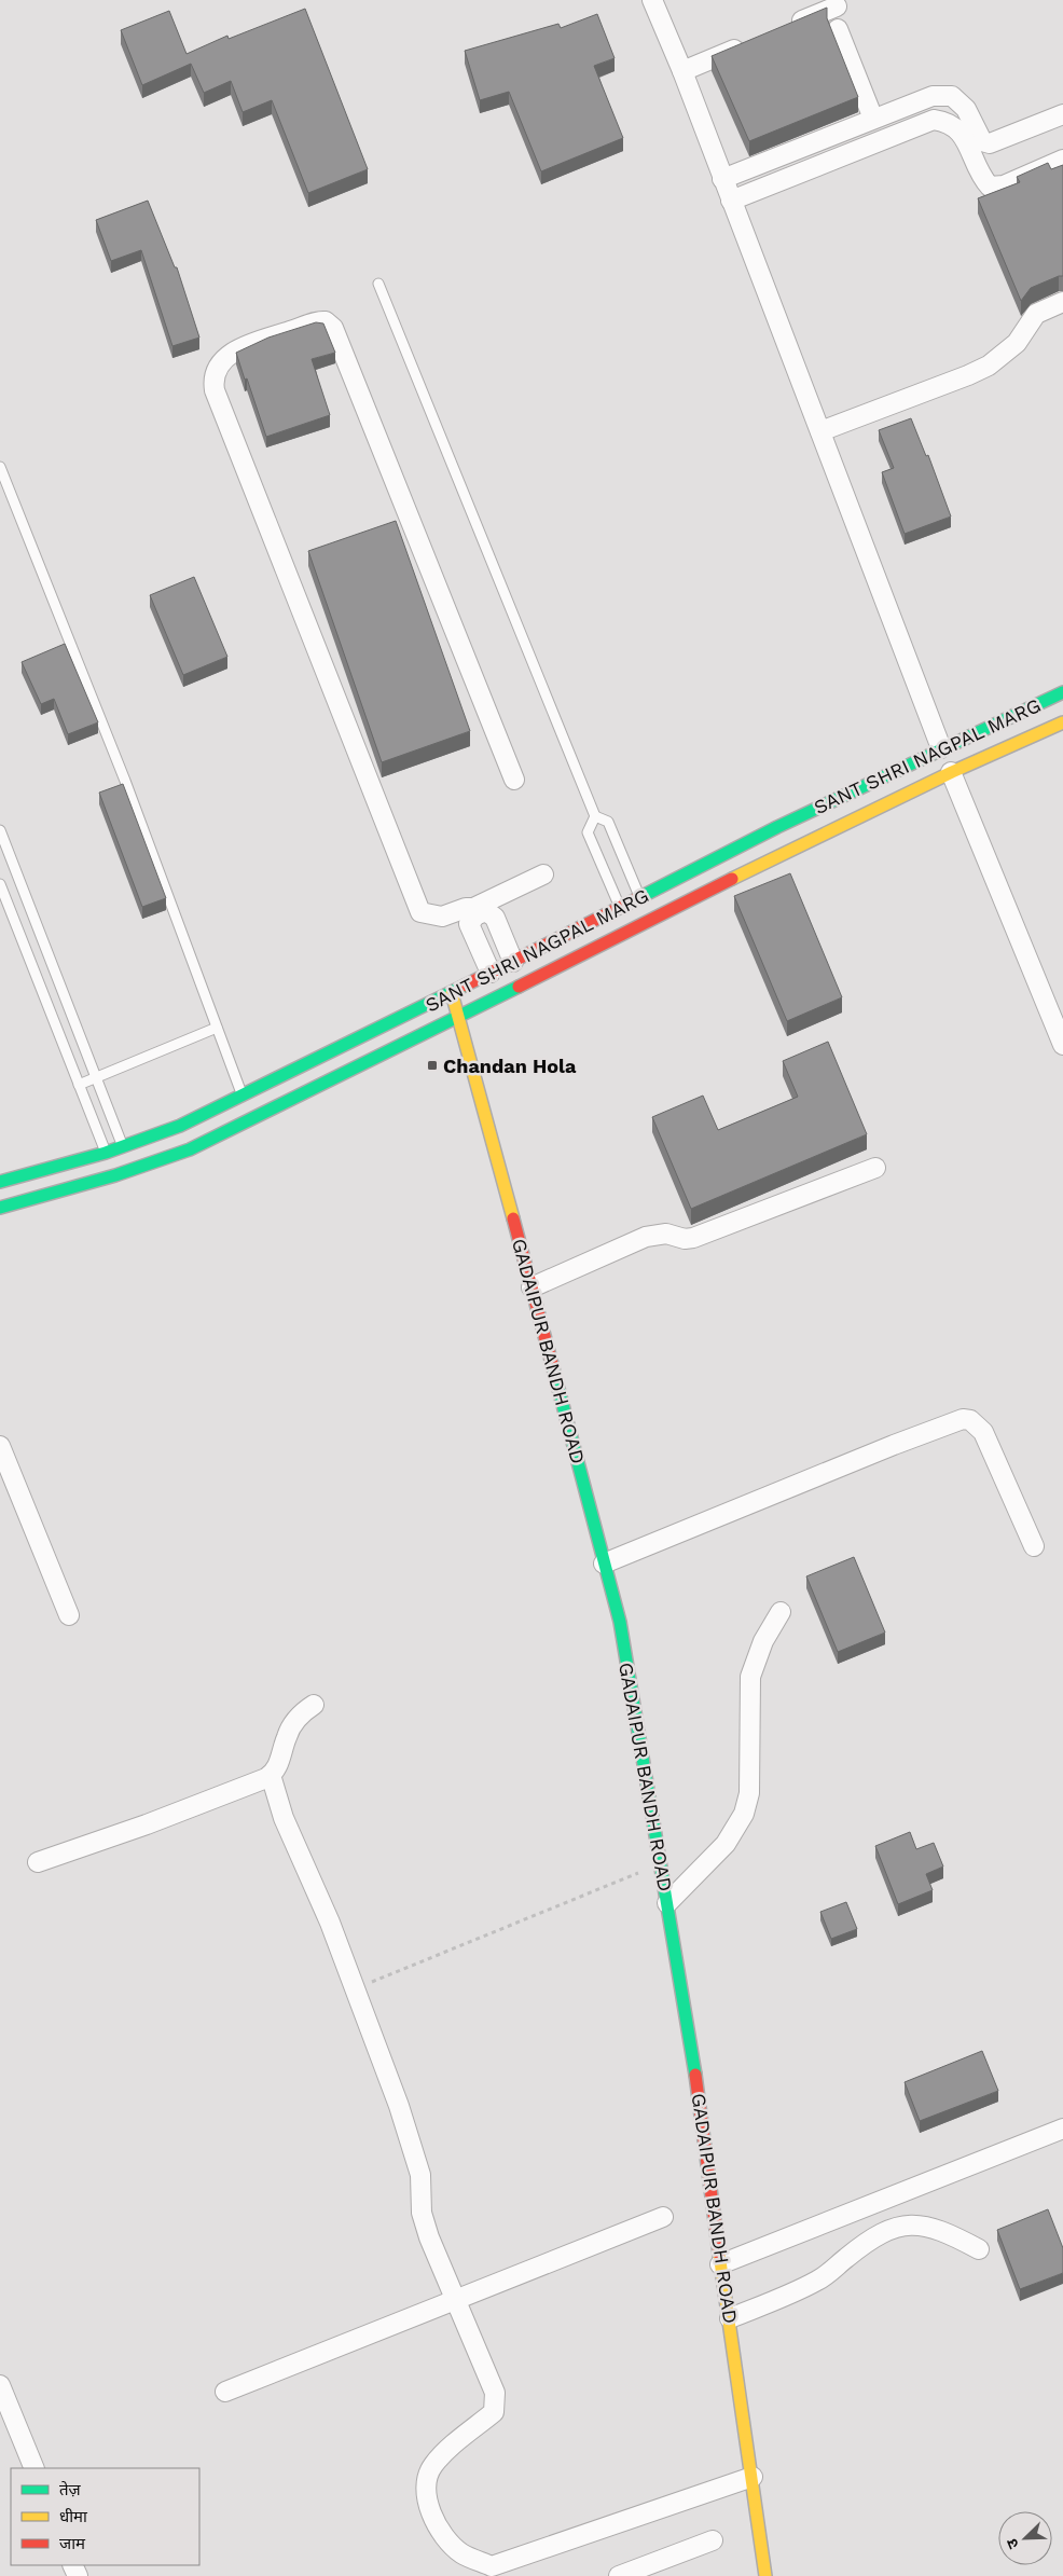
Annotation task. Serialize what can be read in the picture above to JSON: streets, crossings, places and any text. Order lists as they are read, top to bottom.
{
  "streets": {
    "main road": ["SANT SHRI NAGPAL MARG", "GADAIPUR BANDH ROAD"]
  },
  "crossings": [
    ["SANT SHRI NAGPAL MARG", "GADAIPUR BANDH ROAD"]
  ],
  "places": {
    "transit": ["Chandan Hola"]
  },
  "legend": ["तेज़", "धीमा", "जाम"],
  "north": "bottom left"
}
